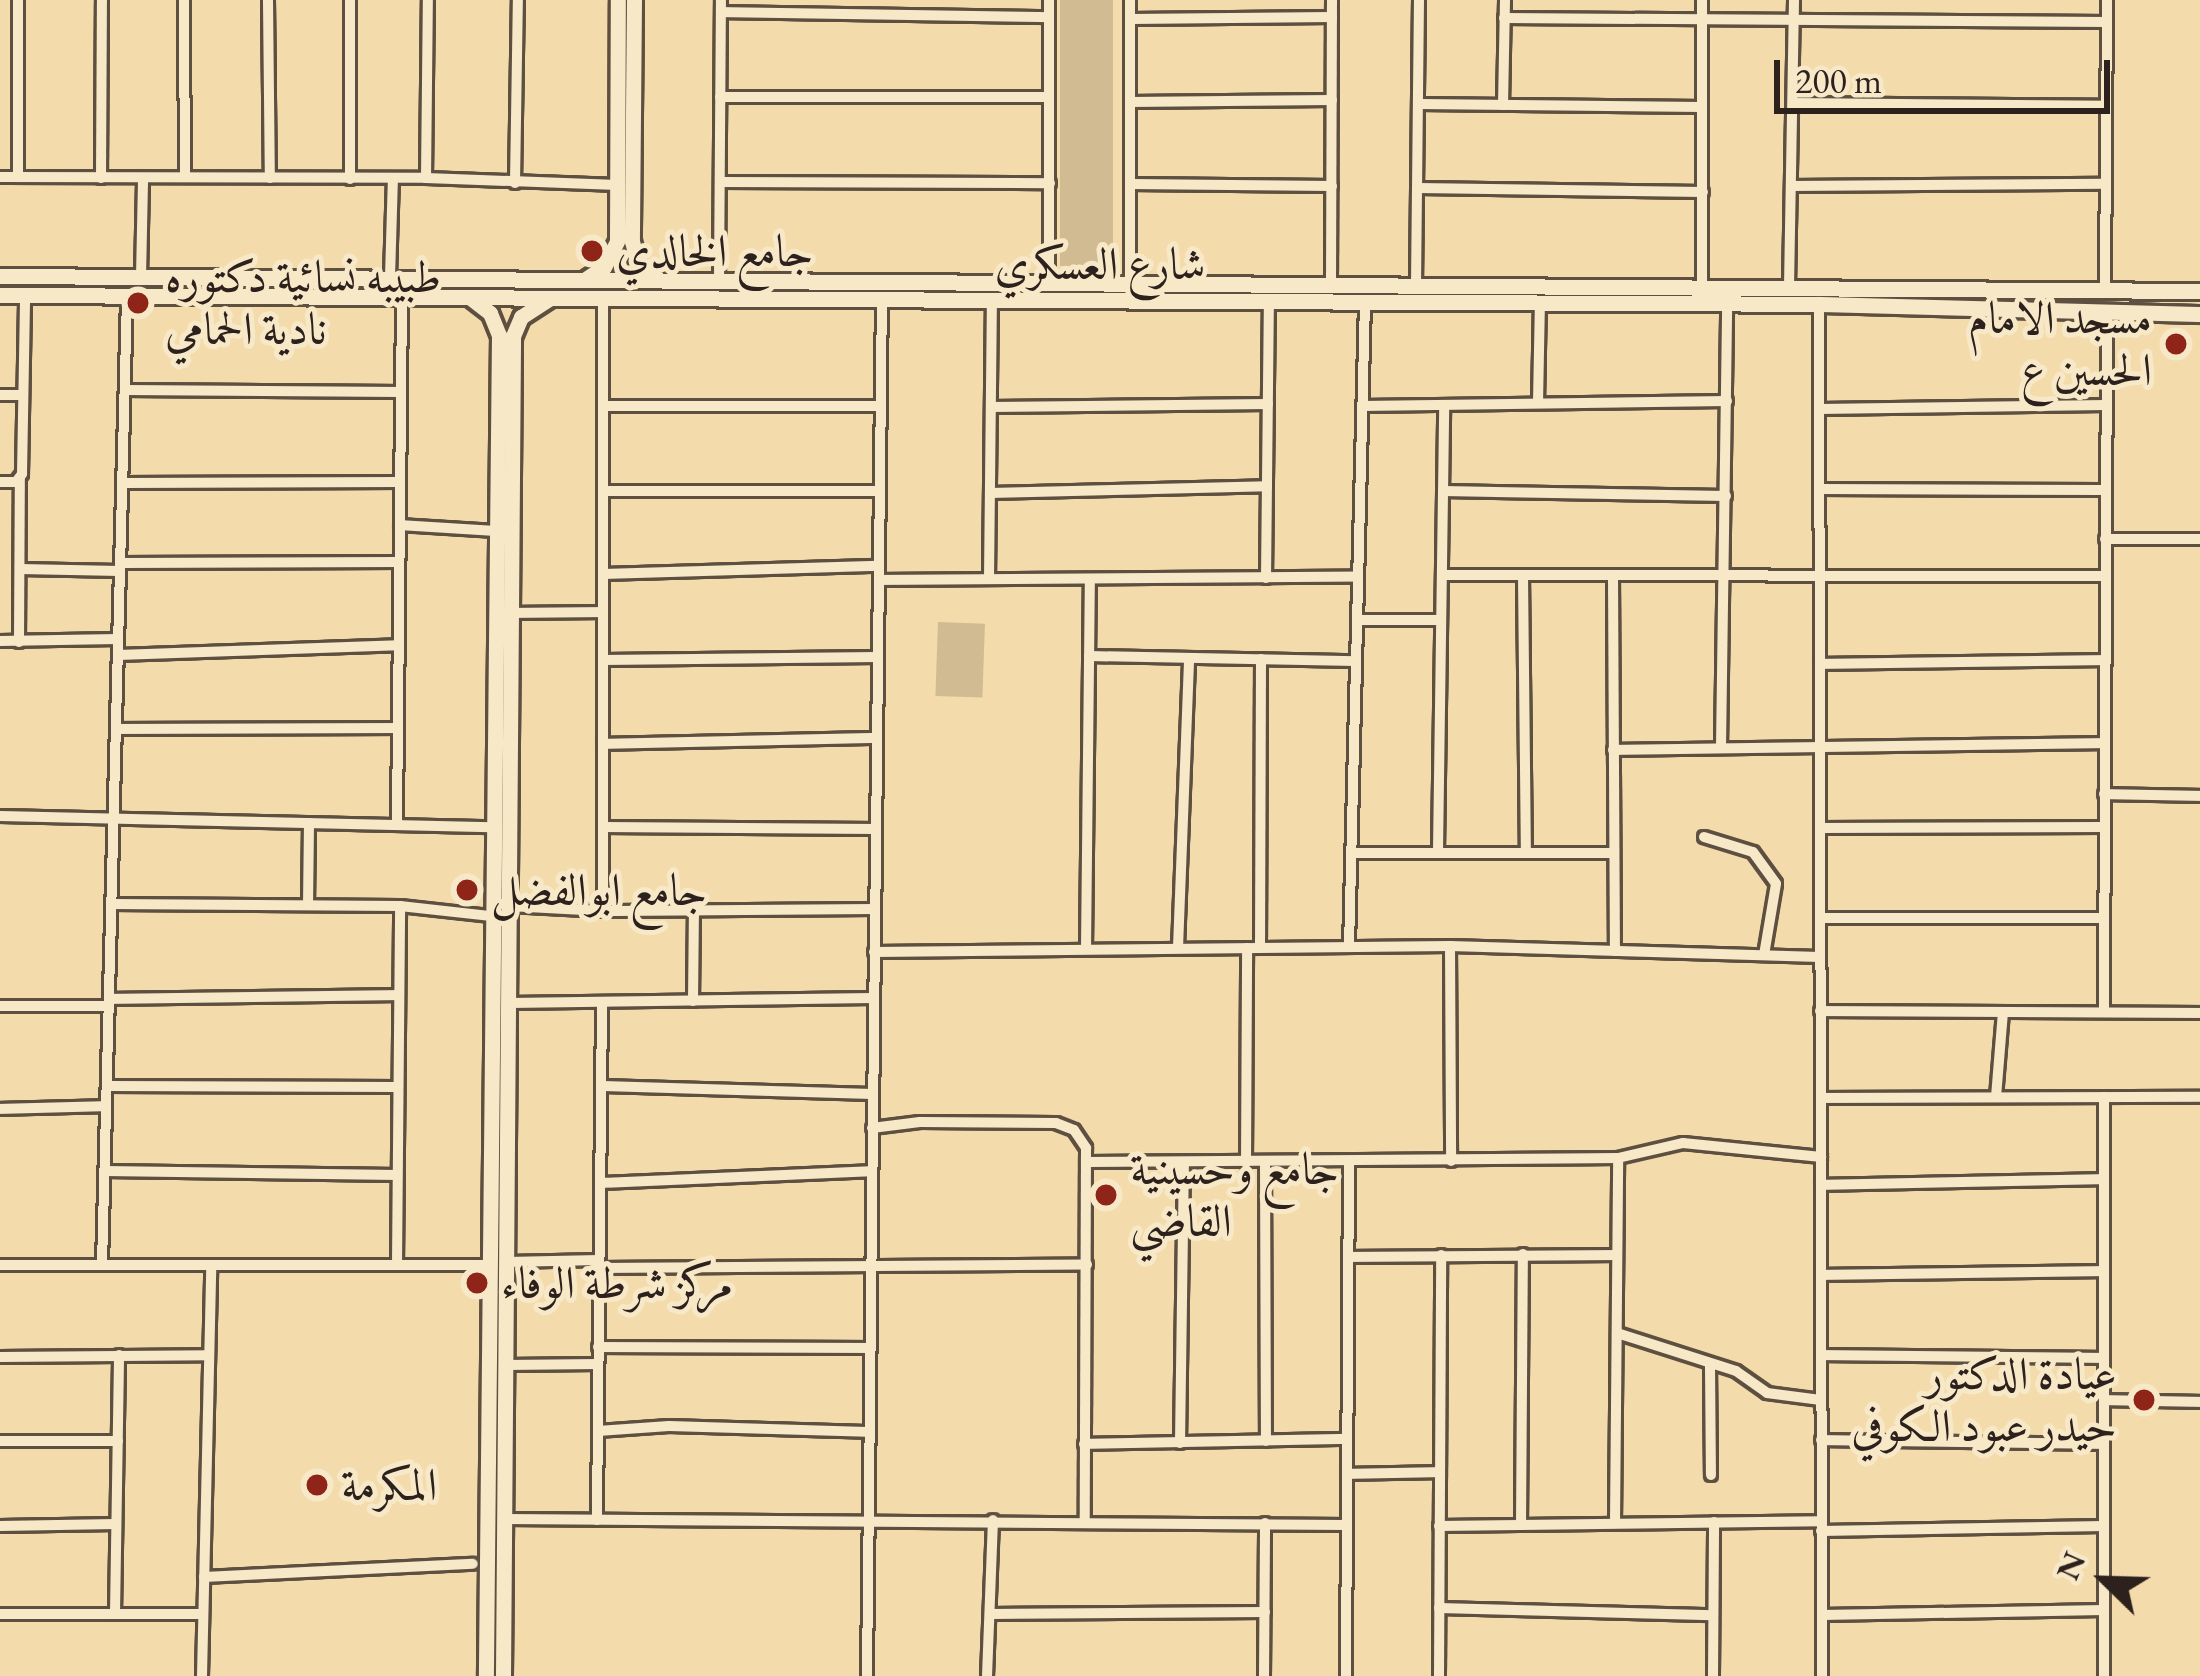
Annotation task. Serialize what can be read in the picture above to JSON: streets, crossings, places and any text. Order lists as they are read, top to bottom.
{
  "streets": {
    "main road": ["شارع العسكري"]
  },
  "places": [
    "جامع الخالدي",
    "طبيبه نسائية دكتوره نادية الحمامي",
    "مسجد الامام الحسين ع",
    "جامع ابوالفضل",
    "جامع وحسينية القاضي",
    "مركز شرطة الوفاء",
    "عيادة الدكتور حيدر عبود الكوفي",
    "المكرمة"
  ],
  "scale_bar": "200 m",
  "north": "top left"
}
